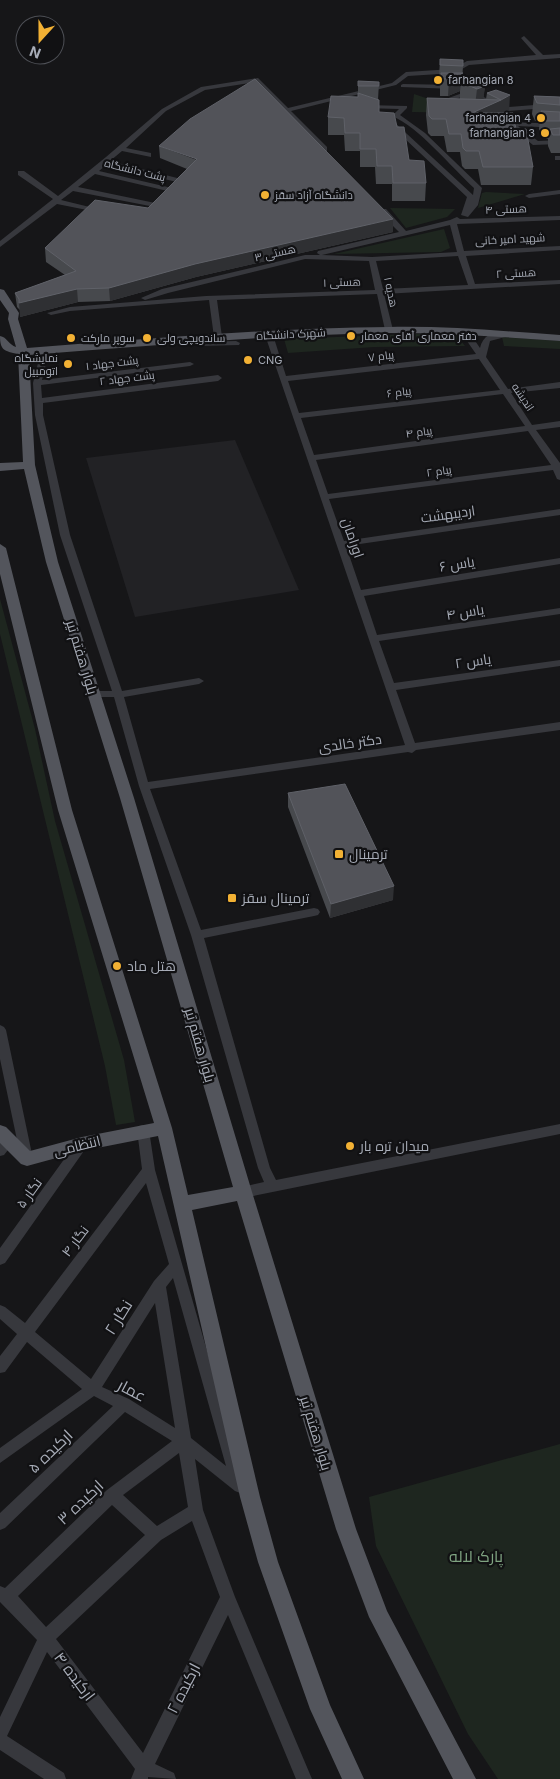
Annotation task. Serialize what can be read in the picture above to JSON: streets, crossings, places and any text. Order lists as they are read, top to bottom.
{
  "streets": {
    "main road": ["شهرک دانشگاه", "بلوار هفتم تیر", "انتظامی"],
    "street": [
      "پشت دانشگاه",
      "هستی ۴",
      "شهید امیر خانی",
      "هستی ۳",
      "هستی ۲",
      "هستی ۱",
      "هدیه ۱",
      "پیام ۷",
      "پشت جهاد ۱",
      "پشت جهاد ۲",
      "پیام ۶",
      "اندیشه",
      "پیام ۴",
      "پیام ۲",
      "اردیبهشت",
      "اورامان",
      "یاس ۶",
      "یاس ۴",
      "یاس ۲",
      "دکتر خالدی",
      "نگار ۵",
      "نگار ۴",
      "نگار ۲",
      "عمار",
      "ارکیده ۵",
      "ارکیده ۳",
      "ارکیده ۴",
      "ارکیده ۲"
    ]
  },
  "crossings": [
    ["شهید امیر خانی", "هستی ۳"],
    ["هستی ۳", "هستی ۱"],
    ["هستی ۳", "هدیه ۱"],
    ["هستی ۲", "هستی ۱"],
    ["هستی ۱", "هدیه ۱"],
    ["هدیه ۱", "شهرک دانشگاه"],
    ["شهرک دانشگاه", "اندیشه"],
    ["شهرک دانشگاه", "اورامان"],
    ["شهرک دانشگاه", "بلوار هفتم تیر"],
    ["پیام ۷", "اندیشه"],
    ["پیام ۷", "اورامان"],
    ["پیام ۶", "اندیشه"],
    ["پیام ۶", "اورامان"],
    ["اندیشه", "پیام ۴"],
    ["اندیشه", "پیام ۲"],
    ["پیام ۴", "اورامان"],
    ["پیام ۲", "اورامان"],
    ["اردیبهشت", "اورامان"],
    ["اورامان", "یاس ۶"],
    ["اورامان", "یاس ۴"],
    ["اورامان", "یاس ۲"],
    ["اورامان", "دکتر خالدی"],
    ["انتظامی", "نگار ۵"],
    ["نگار ۴", "عمار"],
    ["نگار ۲", "عمار"],
    ["عمار", "ارکیده ۵"],
    ["عمار", "ارکیده ۳"],
    ["ارکیده ۳", "ارکیده ۴"],
    ["ارکیده ۴", "ارکیده ۲"]
  ],
  "parks": ["پارک لاله"],
  "places": {
    "other": [
      "farhangian 8",
      "farhangian 4",
      "farhangian 3",
      "دانشگاه آزاد سقز",
      "دفتر معماری آقای معمار",
      "سوپر مارکت",
      "ساندویچی ولی",
      "CNG",
      "نمایشگاه اتومبیل",
      "هتل ماد",
      "میدان تره بار"
    ],
    "transit": ["ترمینال", "ترمینال سقز"]
  },
  "north": "bottom"
}
